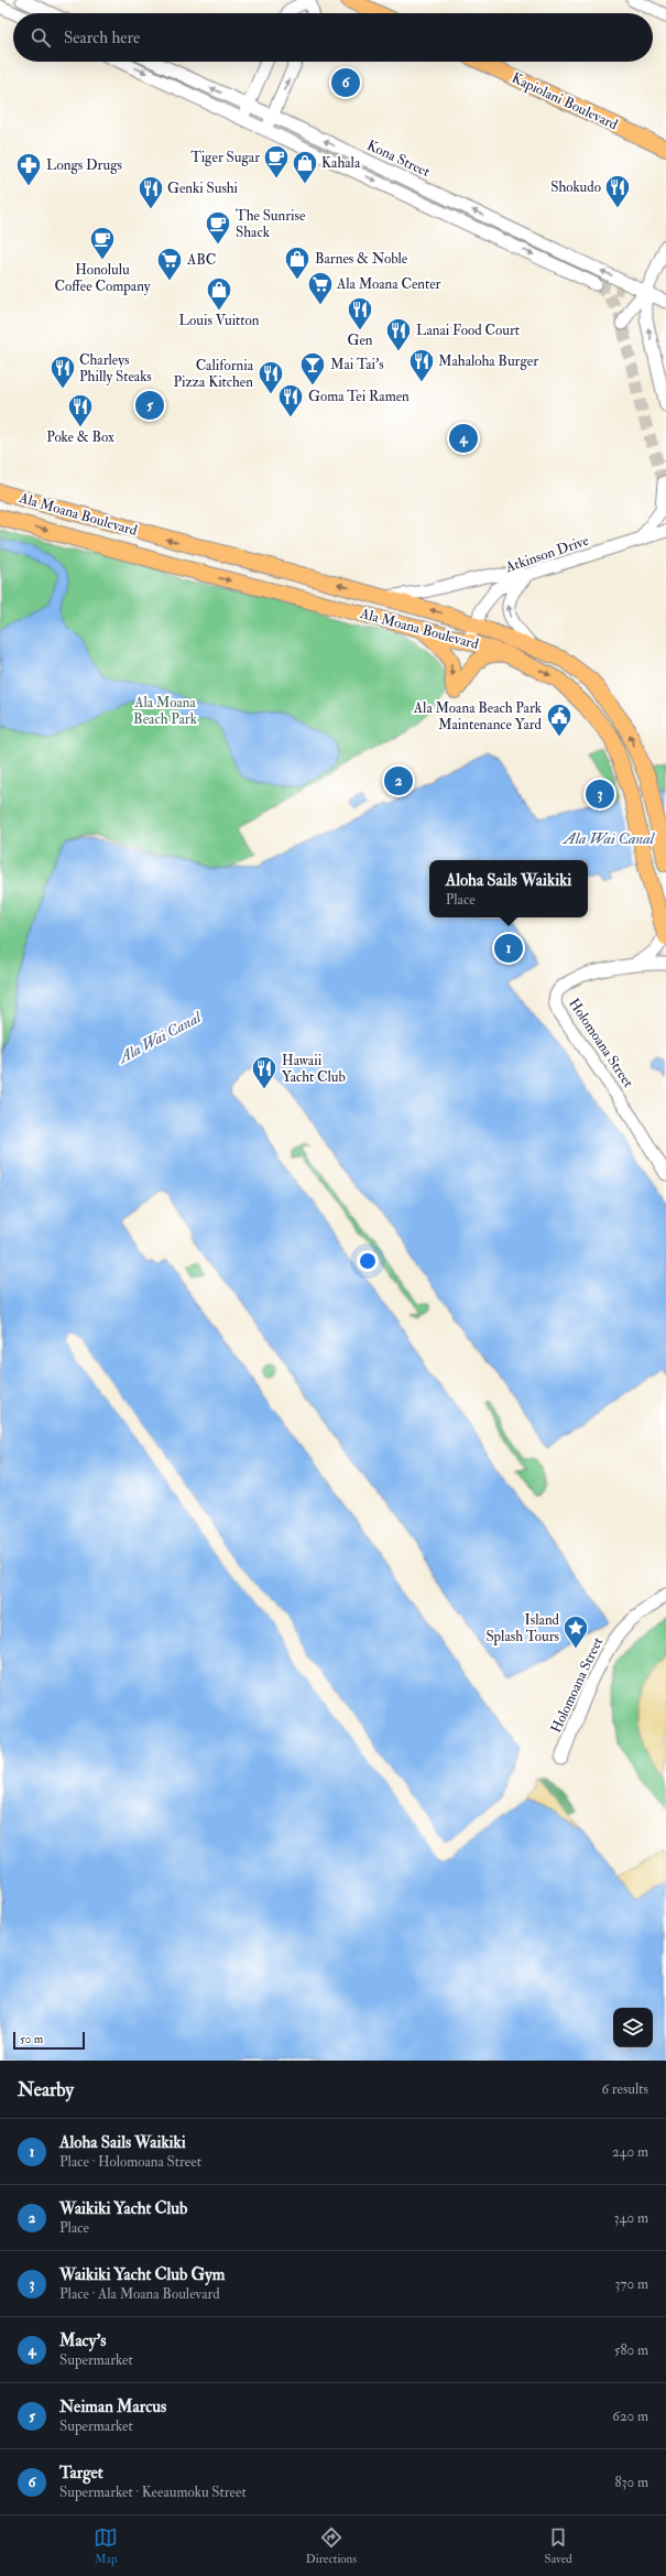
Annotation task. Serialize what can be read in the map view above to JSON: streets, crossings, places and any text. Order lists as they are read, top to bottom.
{
  "streets": {
    "main road": ["Kapiolani Boulevard", "Ala Moana Boulevard"],
    "street": ["Kona Street", "Atkinson Drive", "Holomoana Street"]
  },
  "crossings": [
    ["Ala Moana Boulevard", "Atkinson Drive"],
    ["Ala Moana Boulevard", "Holomoana Street"]
  ],
  "water": ["Ala Wai Canal"],
  "parks": ["Ala Moana Beach Park"],
  "places": {
    "cafe": ["Tiger Sugar", "The Sunrise Shack", "Honolulu Coffee Company"],
    "shop": ["Kahala", "Barnes & Noble", "Louis Vuitton"],
    "pharmacy": ["Longs Drugs"],
    "restaurant": [
      "Shokudo",
      "Genki Sushi",
      "Gen",
      "Lanai Food Court",
      "Mahaloha Burger",
      "Charleys Philly Steaks",
      "California Pizza Kitchen",
      "Goma Tei Ramen",
      "Poke & Box",
      "Hawaii Yacht Club"
    ],
    "supermarket": ["ABC", "Ala Moana Center"],
    "bar": ["Mai Tai's"],
    "public building": ["Ala Moana Beach Park Maintenance Yard"],
    "place": ["Island Splash Tours"]
  },
  "scale_bar": "50 m",
  "page": {
    "search": "Search here",
    "pins": [
      "6",
      "5",
      "4",
      "2",
      "3",
      "1"
    ],
    "popup": ["Aloha Sails Waikiki", "Place"],
    "scale": "50 m",
    "heading": ["Nearby", "6 results"],
    "list": [
      {
        "mark": "1",
        "name": "Aloha Sails Waikiki",
        "note": "Place · Holomoana Street",
        "value": "240 m"
      },
      {
        "mark": "2",
        "name": "Waikiki Yacht Club",
        "note": "Place",
        "value": "340 m"
      },
      {
        "mark": "3",
        "name": "Waikiki Yacht Club Gym",
        "note": "Place · Ala Moana Boulevard",
        "value": "370 m"
      },
      {
        "mark": "4",
        "name": "Macy's",
        "note": "Supermarket",
        "value": "580 m"
      },
      {
        "mark": "5",
        "name": "Neiman Marcus",
        "note": "Supermarket",
        "value": "620 m"
      },
      {
        "mark": "6",
        "name": "Target",
        "note": "Supermarket · Keeaumoku Street",
        "value": "830 m"
      }
    ],
    "nav": ["Map", "Directions", "Saved"]
  }
}
